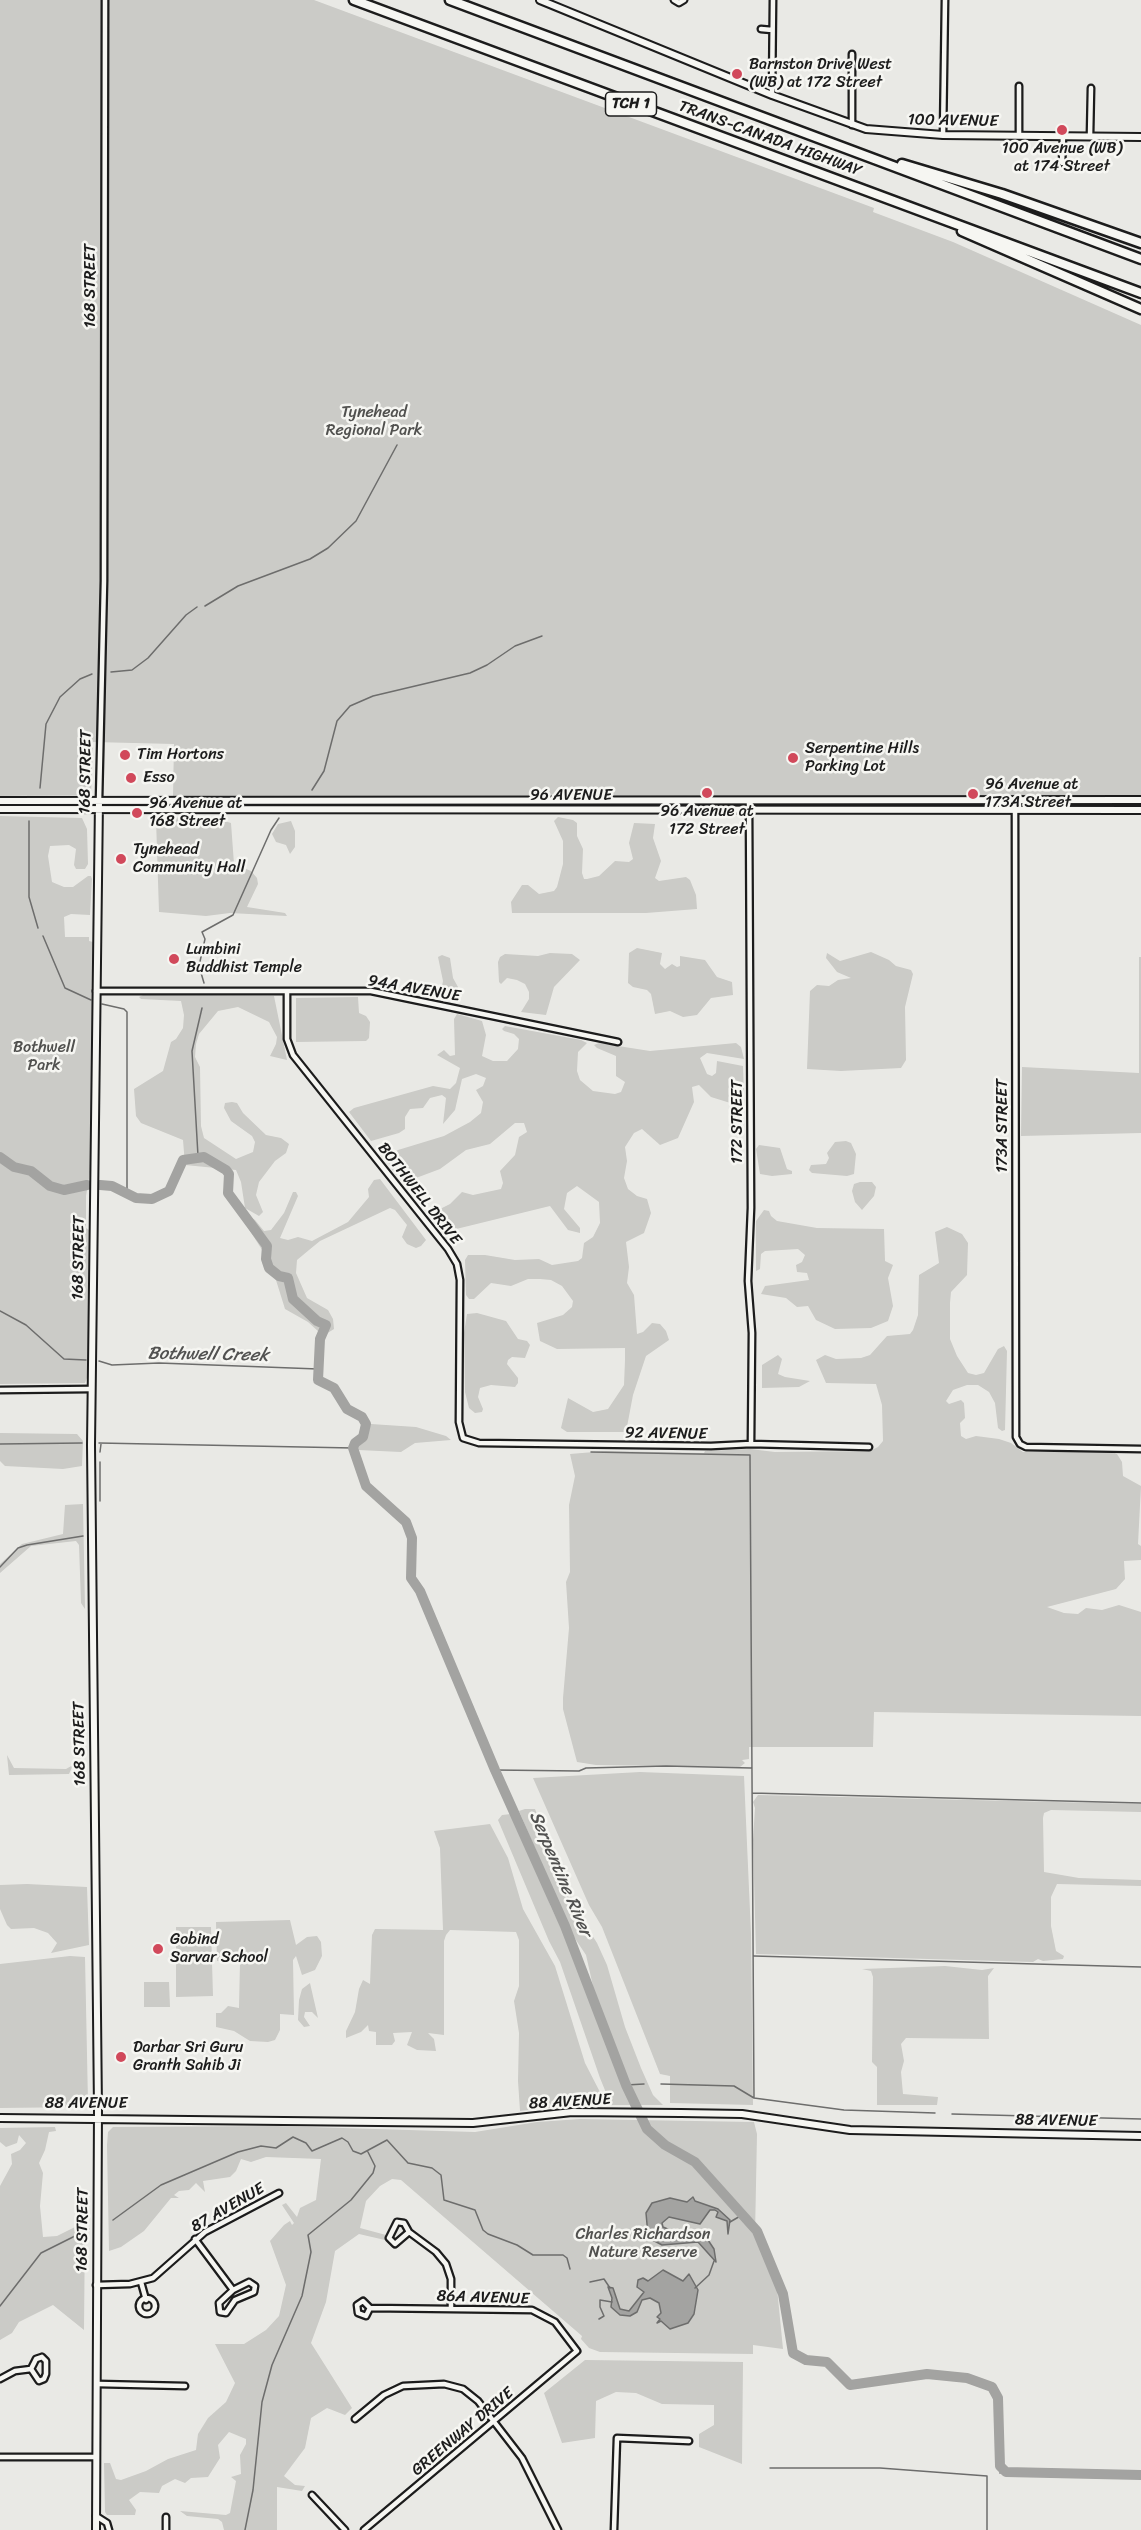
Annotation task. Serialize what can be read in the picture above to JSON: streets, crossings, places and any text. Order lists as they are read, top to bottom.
{
  "streets": {
    "highway": ["TCH 1", "TRANS-CANADA HIGHWAY"],
    "main road": [
      "100 AVENUE",
      "168 STREET",
      "96 AVENUE",
      "88 AVENUE"
    ],
    "street": [
      "94A AVENUE",
      "172 STREET",
      "173A STREET",
      "BOTHWELL DRIVE",
      "92 AVENUE",
      "87 AVENUE",
      "86A AVENUE",
      "GREENWAY DRIVE"
    ]
  },
  "crossings": [
    ["168 STREET", "96 AVENUE"],
    ["168 STREET", "94A AVENUE"],
    ["168 STREET", "88 AVENUE"],
    ["168 STREET", "87 AVENUE"],
    ["96 AVENUE", "172 STREET"],
    ["96 AVENUE", "173A STREET"],
    ["94A AVENUE", "BOTHWELL DRIVE"],
    ["172 STREET", "92 AVENUE"],
    ["BOTHWELL DRIVE", "92 AVENUE"],
    ["86A AVENUE", "GREENWAY DRIVE"]
  ],
  "water": ["Bothwell Creek", "Serpentine River"],
  "parks": ["Tynehead Regional Park", "Bothwell Park", "Charles Richardson Nature Reserve"],
  "places": [
    "Barnston Drive West (WB) at 172 Street",
    "100 Avenue (WB) at 174 Street",
    "Tim Hortons",
    "Serpentine Hills Parking Lot",
    "Esso",
    "96 Avenue at 172 Street",
    "96 Avenue at 173A Street",
    "96 Avenue at 168 Street",
    "Tynehead Community Hall",
    "Lumbini Buddhist Temple",
    "Gobind Sarvar School",
    "Darbar Sri Guru Granth Sahib Ji"
  ]
}
